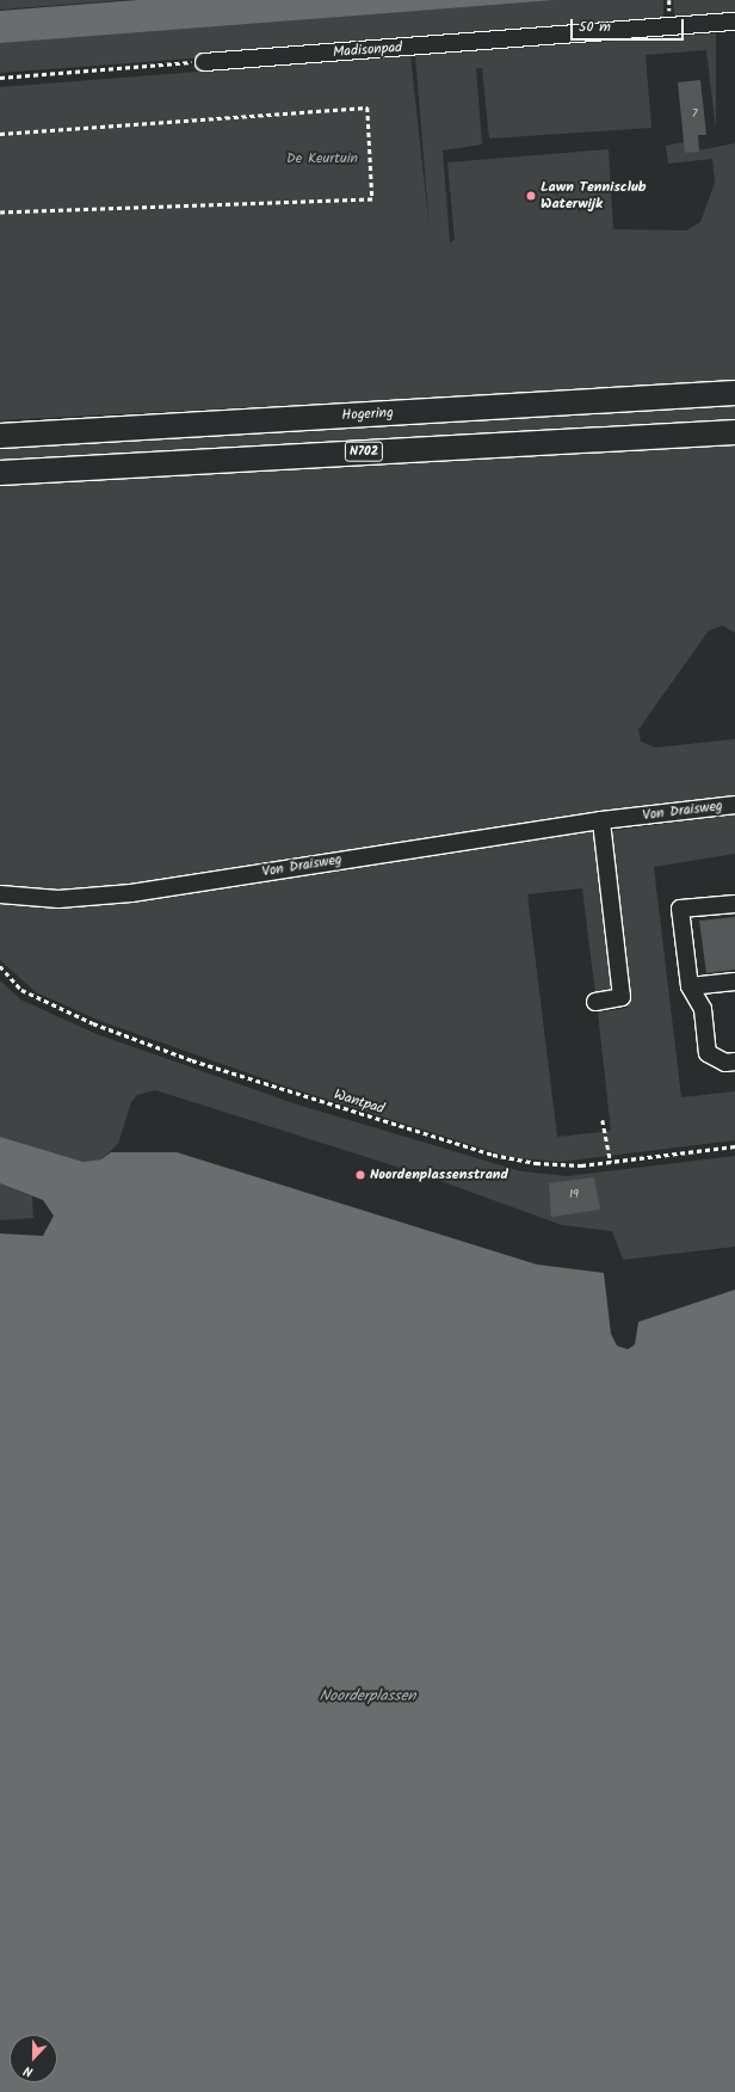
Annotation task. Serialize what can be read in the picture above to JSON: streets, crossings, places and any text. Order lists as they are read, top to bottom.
{
  "streets": {
    "highway": ["Hogering", "N702"],
    "street": ["Madisonpad", "Von Draisweg"],
    "path": ["Wantpad"]
  },
  "water": ["Noorderplassen"],
  "parks": ["De Keurtuin"],
  "places": ["Lawn Tennisclub Waterwijk", "Noordenplassenstrand"],
  "house_numbers": ["7", "19"],
  "scale_bar": "50 m",
  "north": "bottom"
}
